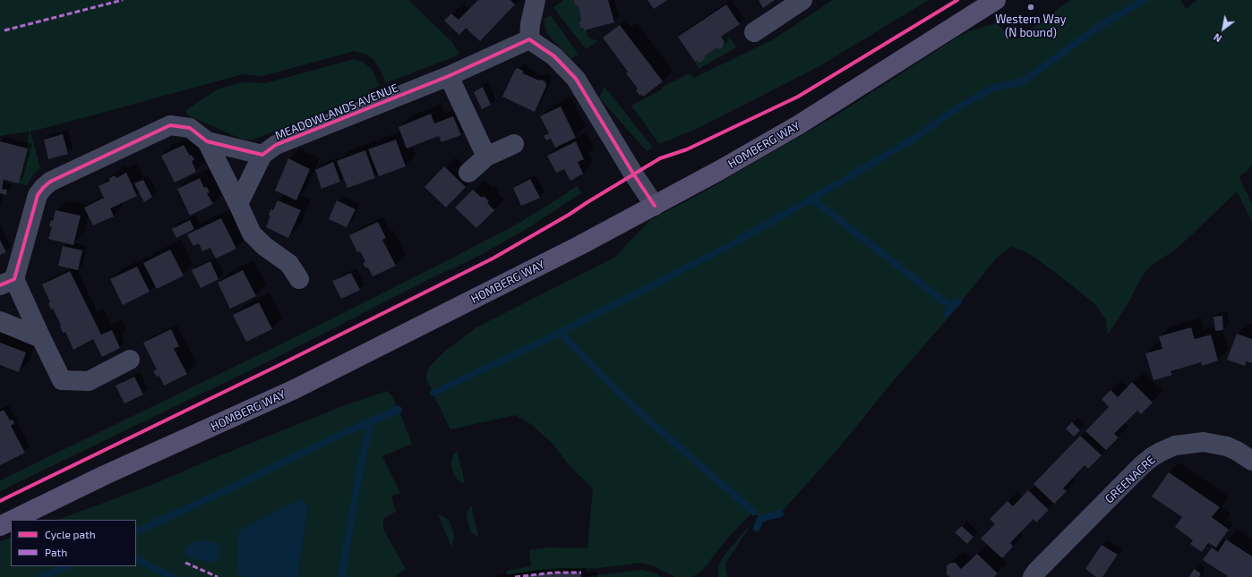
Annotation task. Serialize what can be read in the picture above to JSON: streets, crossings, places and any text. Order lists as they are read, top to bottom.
{
  "streets": {
    "main road": ["HOMBERG WAY"],
    "street": ["MEADOWLANDS AVENUE", "GREENACRE"]
  },
  "places": ["Western Way (N bound)"],
  "legend": ["Cycle path", "Path"],
  "north": "bottom left"
}
